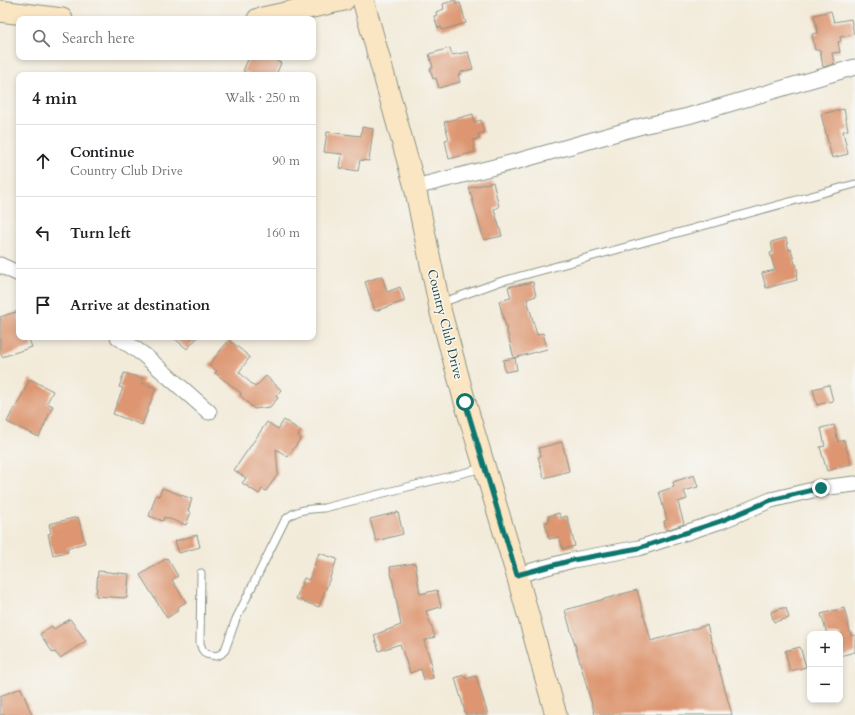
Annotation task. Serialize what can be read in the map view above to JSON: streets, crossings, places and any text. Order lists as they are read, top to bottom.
{
  "streets": {
    "street": ["Country Club Drive"]
  },
  "page": {
    "search": "Search here",
    "heading": ["4 min", "Walk · 250 m"],
    "list": [
      ["Continue", "Country Club Drive", "90 m"],
      ["Turn left", "160 m"],
      "Arrive at destination"
    ],
    "map_buttons": ["+", "−"]
  }
}
